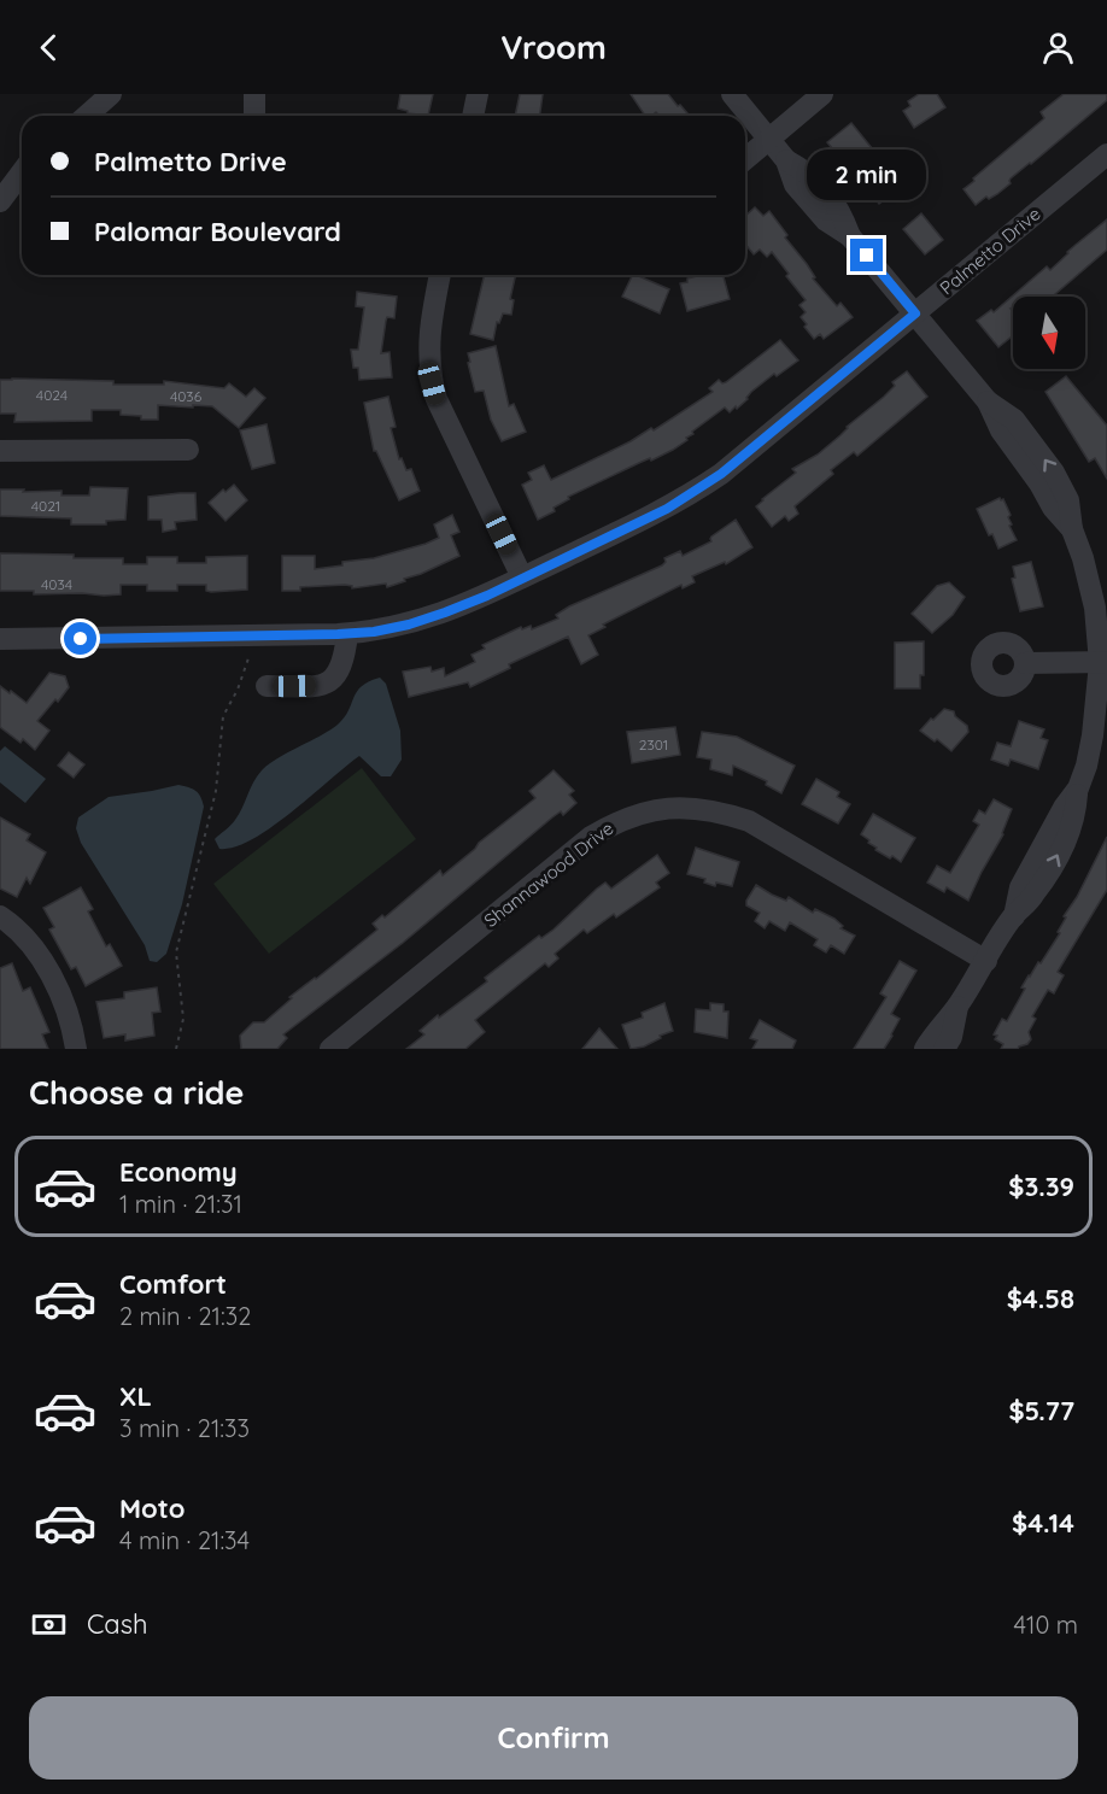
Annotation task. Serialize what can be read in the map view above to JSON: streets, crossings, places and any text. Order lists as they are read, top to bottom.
{
  "streets": {
    "street": ["Palmetto Drive", "Shannawood Drive"]
  },
  "house_numbers": [
    "4024",
    "4036",
    "4021",
    "4034",
    "2301"
  ],
  "north": "bottom",
  "page": {
    "header": "Vroom",
    "banner": ["Palmetto Drive", "Palomar Boulevard"],
    "bubble": "2 min",
    "heading": "Choose a ride",
    "list": [
      {
        "name": "Economy",
        "note": "1 min · 21:31",
        "value": "$3.39"
      },
      {
        "name": "Comfort",
        "note": "2 min · 21:32",
        "value": "$4.58"
      },
      {
        "name": "XL",
        "note": "3 min · 21:33",
        "value": "$5.77"
      },
      {
        "name": "Moto",
        "note": "4 min · 21:34",
        "value": "$4.14"
      }
    ],
    "pay": ["Cash", "410 m"],
    "buttons": "Confirm"
  }
}
